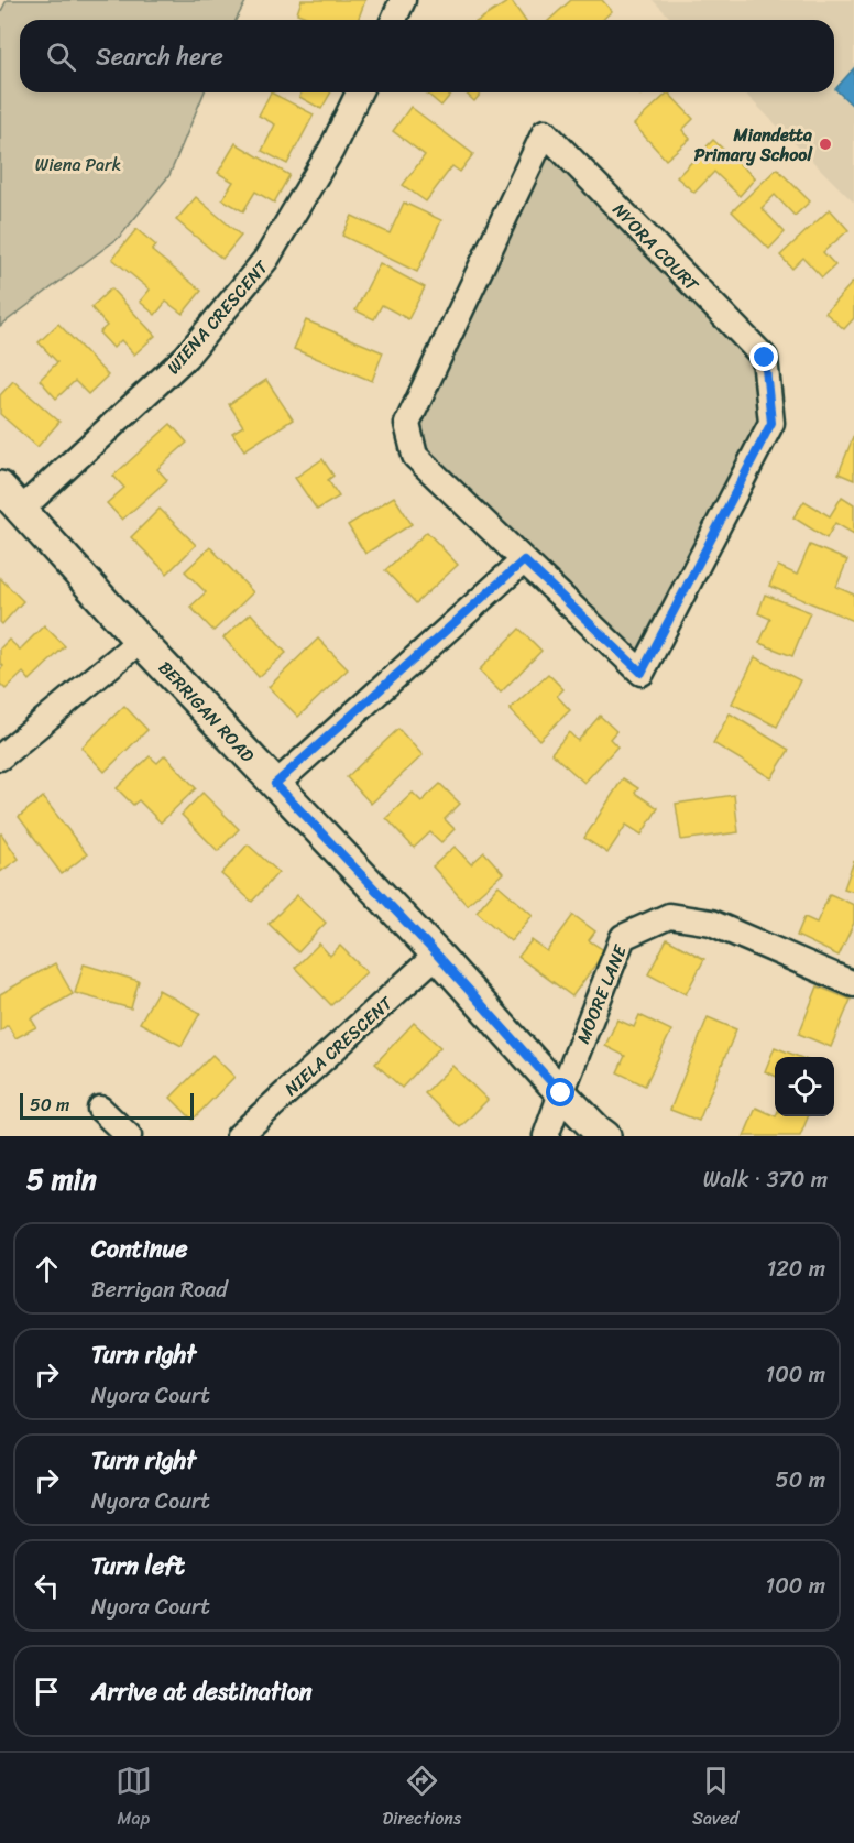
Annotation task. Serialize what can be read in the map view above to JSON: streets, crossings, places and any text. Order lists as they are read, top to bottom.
{
  "streets": {
    "street": [
      "NYORA COURT",
      "WIENA CRESCENT",
      "BERRIGAN ROAD",
      "MOORE LANE",
      "NIELA CRESCENT"
    ]
  },
  "crossings": [
    ["WIENA CRESCENT", "BERRIGAN ROAD"],
    ["BERRIGAN ROAD", "MOORE LANE"],
    ["BERRIGAN ROAD", "NIELA CRESCENT"]
  ],
  "parks": ["Wiena Park"],
  "places": ["Miandetta Primary School"],
  "scale_bar": "50 m",
  "page": {
    "search": "Search here",
    "scale": "50 m",
    "heading": ["5 min", "Walk · 370 m"],
    "list": [
      ["Continue", "Berrigan Road", "120 m"],
      ["Turn right", "Nyora Court", "100 m"],
      ["Turn right", "Nyora Court", "50 m"],
      ["Turn left", "Nyora Court", "100 m"],
      "Arrive at destination"
    ],
    "nav": ["Map", "Directions", "Saved"]
  }
}
